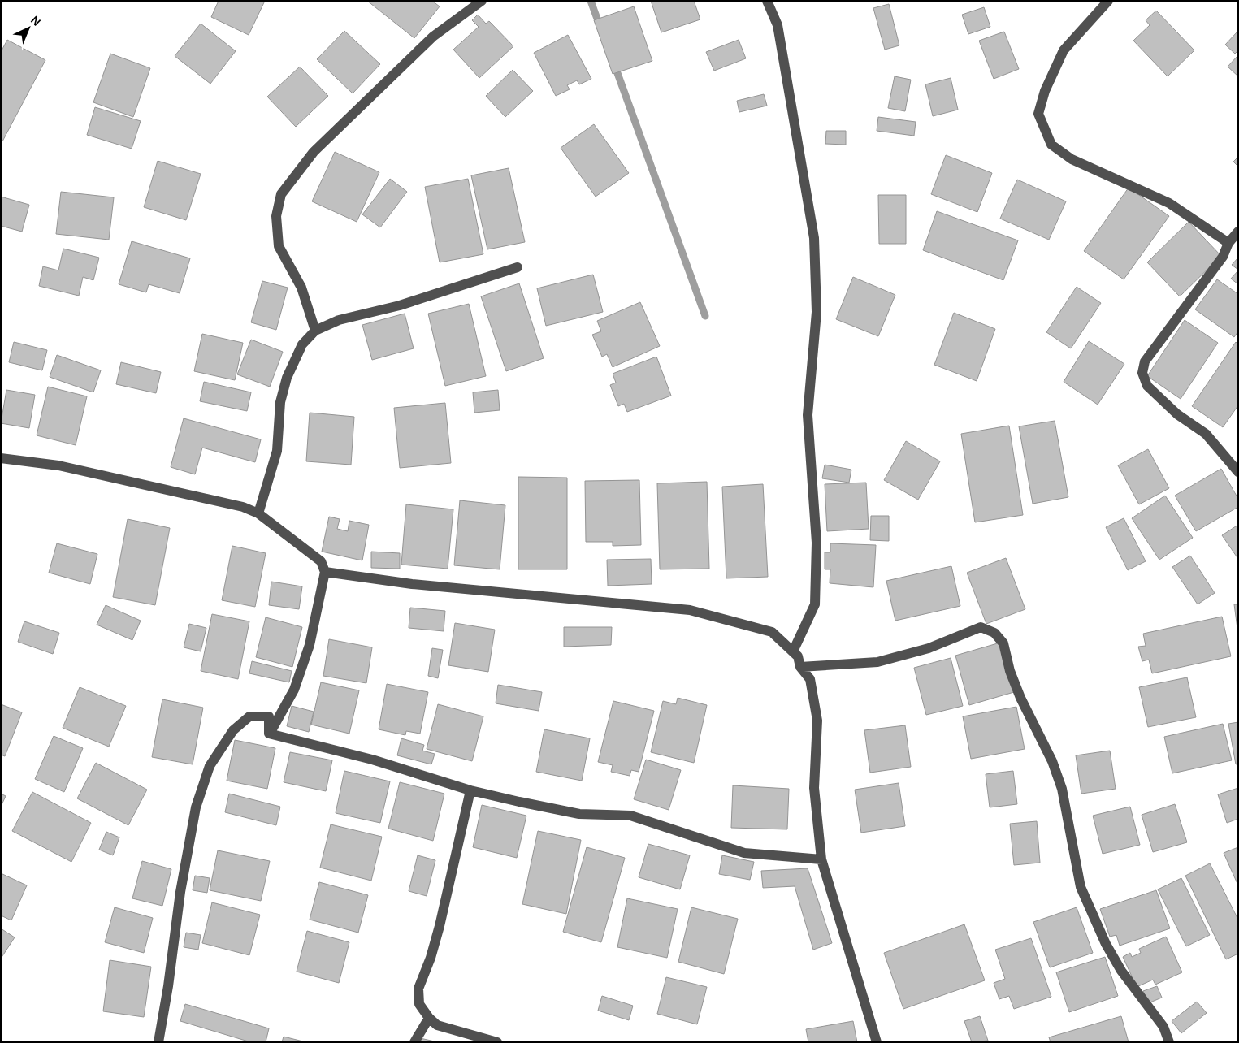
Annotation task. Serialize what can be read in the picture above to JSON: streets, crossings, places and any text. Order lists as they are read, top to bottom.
{
  "north": "top right"
}
